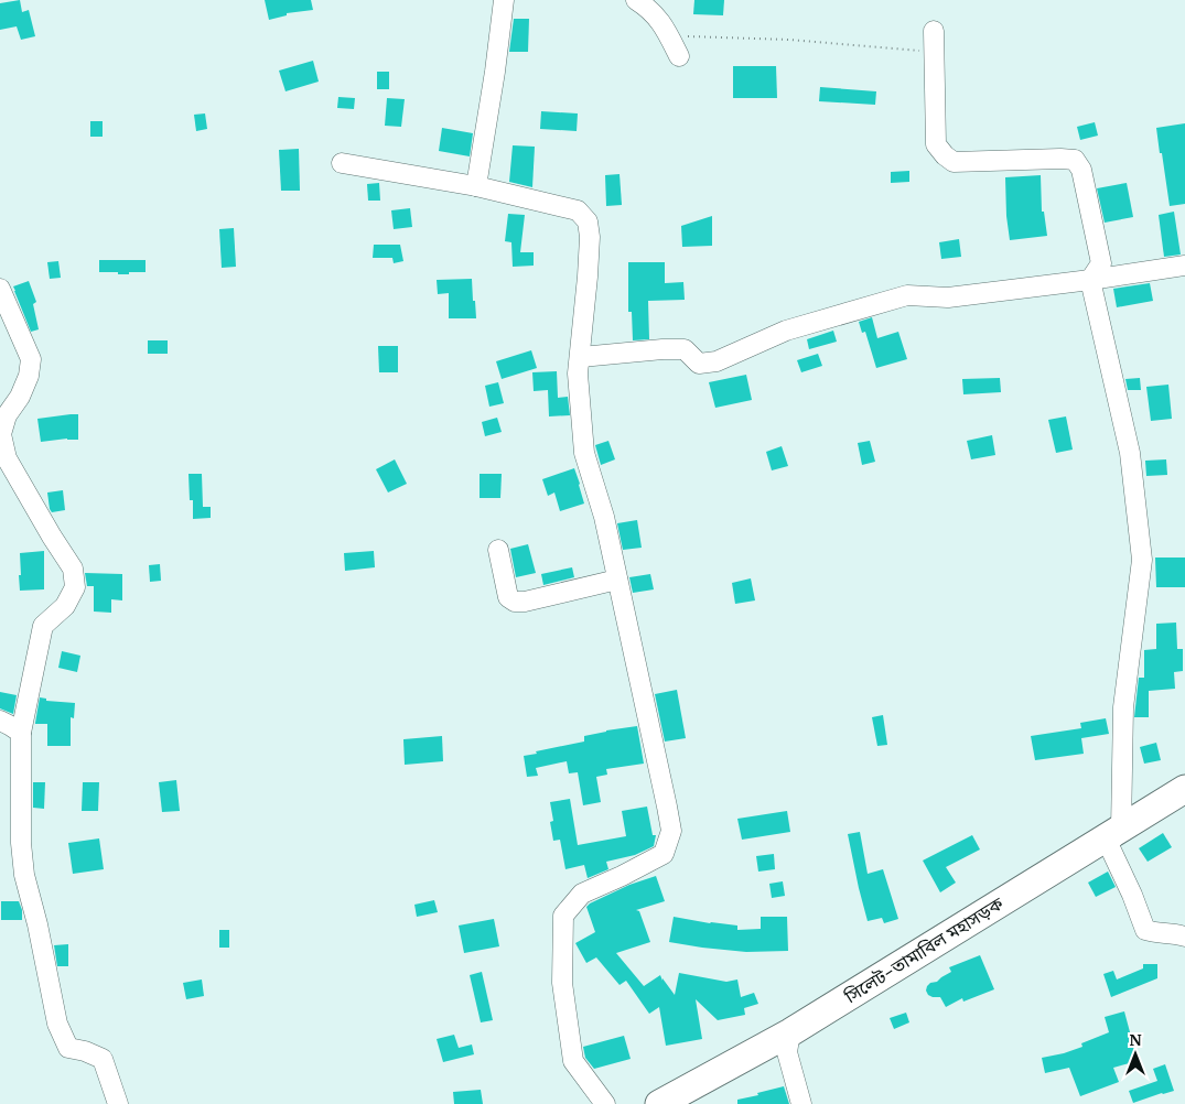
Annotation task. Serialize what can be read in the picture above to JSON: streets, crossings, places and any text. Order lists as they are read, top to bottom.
{
  "streets": {
    "highway": ["সিলেট-তামাবিল মহাসড়ক"]
  },
  "north": "top"
}
